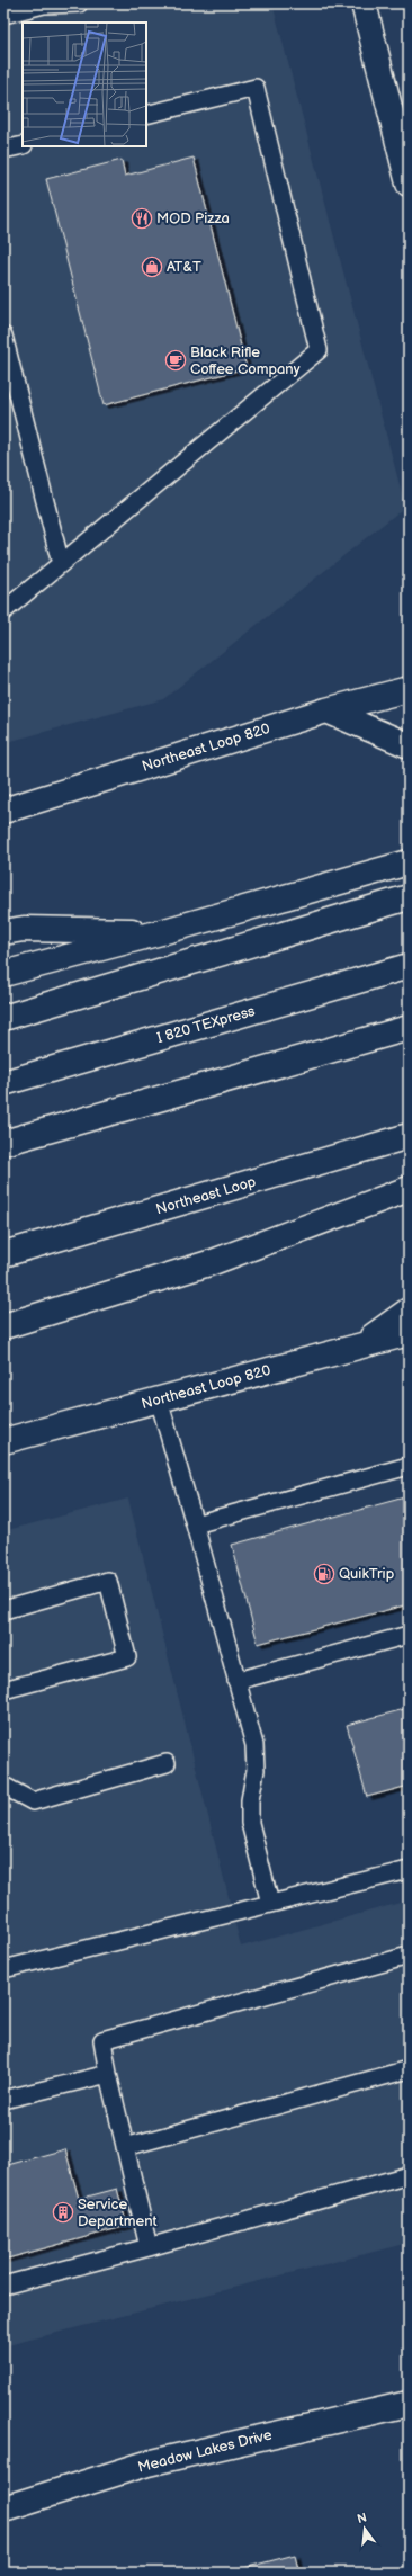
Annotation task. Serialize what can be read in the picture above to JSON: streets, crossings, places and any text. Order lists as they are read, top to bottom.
{
  "streets": {
    "main road": [
      "Northeast Loop 820",
      "I 820 TEXpress",
      "Northeast Loop",
      "Meadow Lakes Drive"
    ]
  },
  "places": {
    "restaurant": ["MOD Pizza"],
    "shop": ["AT&T"],
    "cafe": ["Black Rifle Coffee Company"],
    "fuel station": ["QuikTrip"],
    "building": ["Service Department"]
  },
  "north": "top"
}
